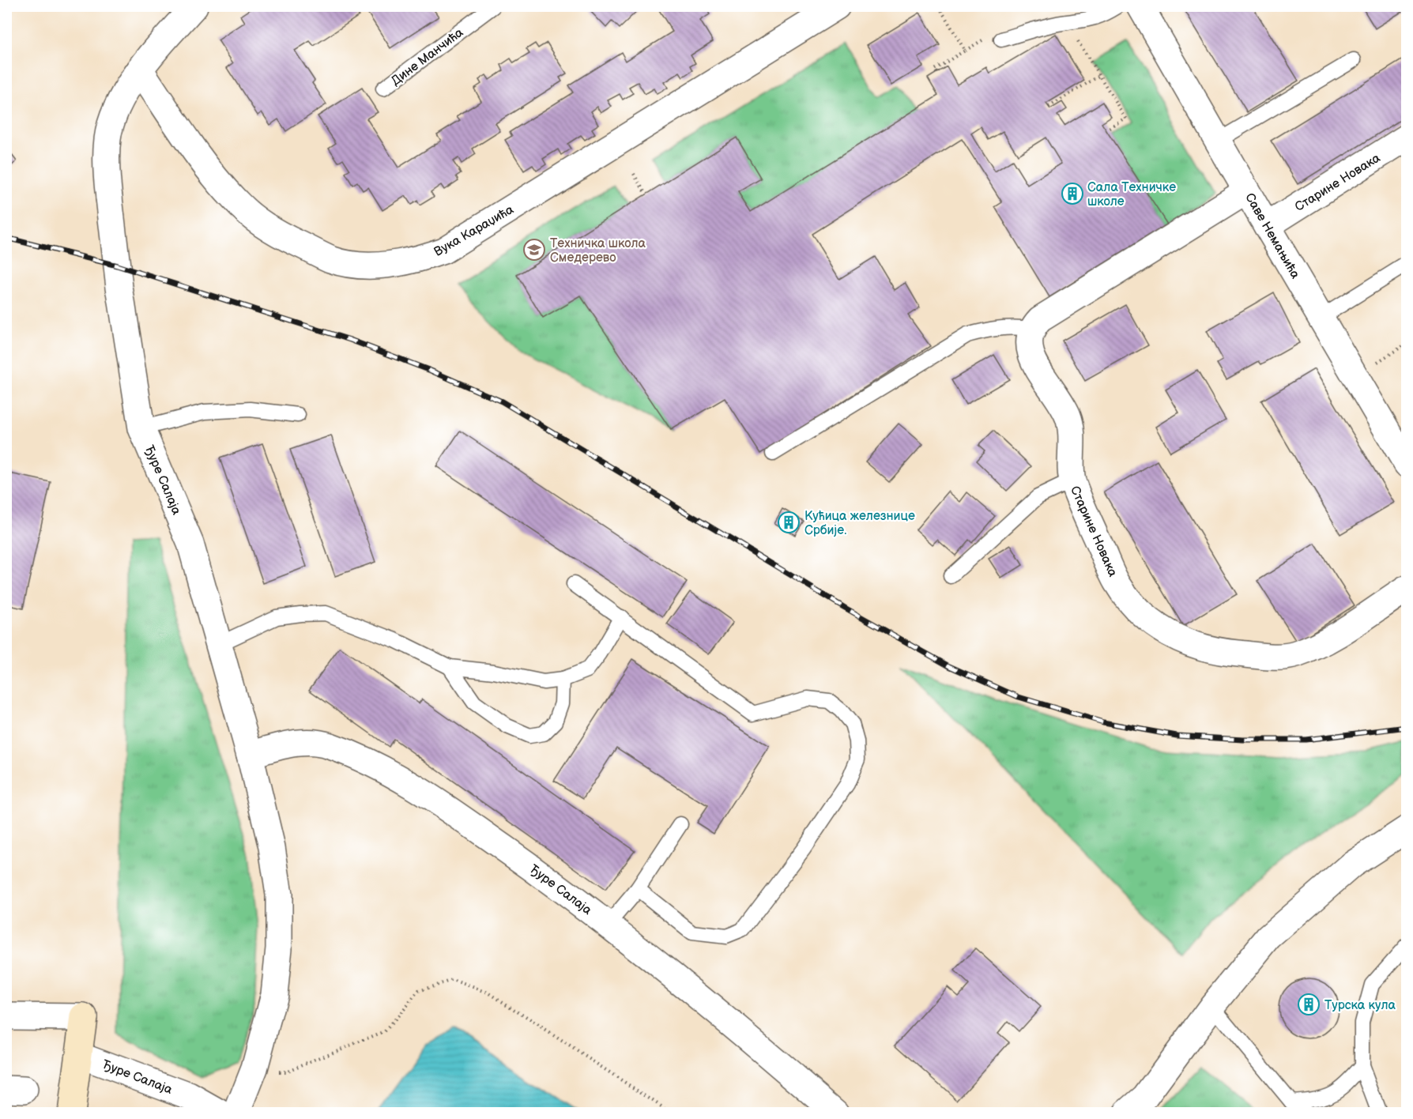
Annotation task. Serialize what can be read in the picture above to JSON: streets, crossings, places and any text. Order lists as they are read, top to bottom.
{
  "streets": {
    "street": [
      "Старине Новака",
      "Вука Караџића",
      "Саве Немањића",
      "Ђуре Салаја"
    ],
    "lane": ["Дине Манчића"]
  },
  "crossings": [
    ["Старине Новака", "Саве Немањића"],
    ["Вука Караџића", "Ђуре Салаја"]
  ],
  "places": {
    "building": ["Сала Техничке школе", "Кућица железнице Србије.", "Турска кула"],
    "school or university": ["Техничка школа Смедерево"]
  }
}
